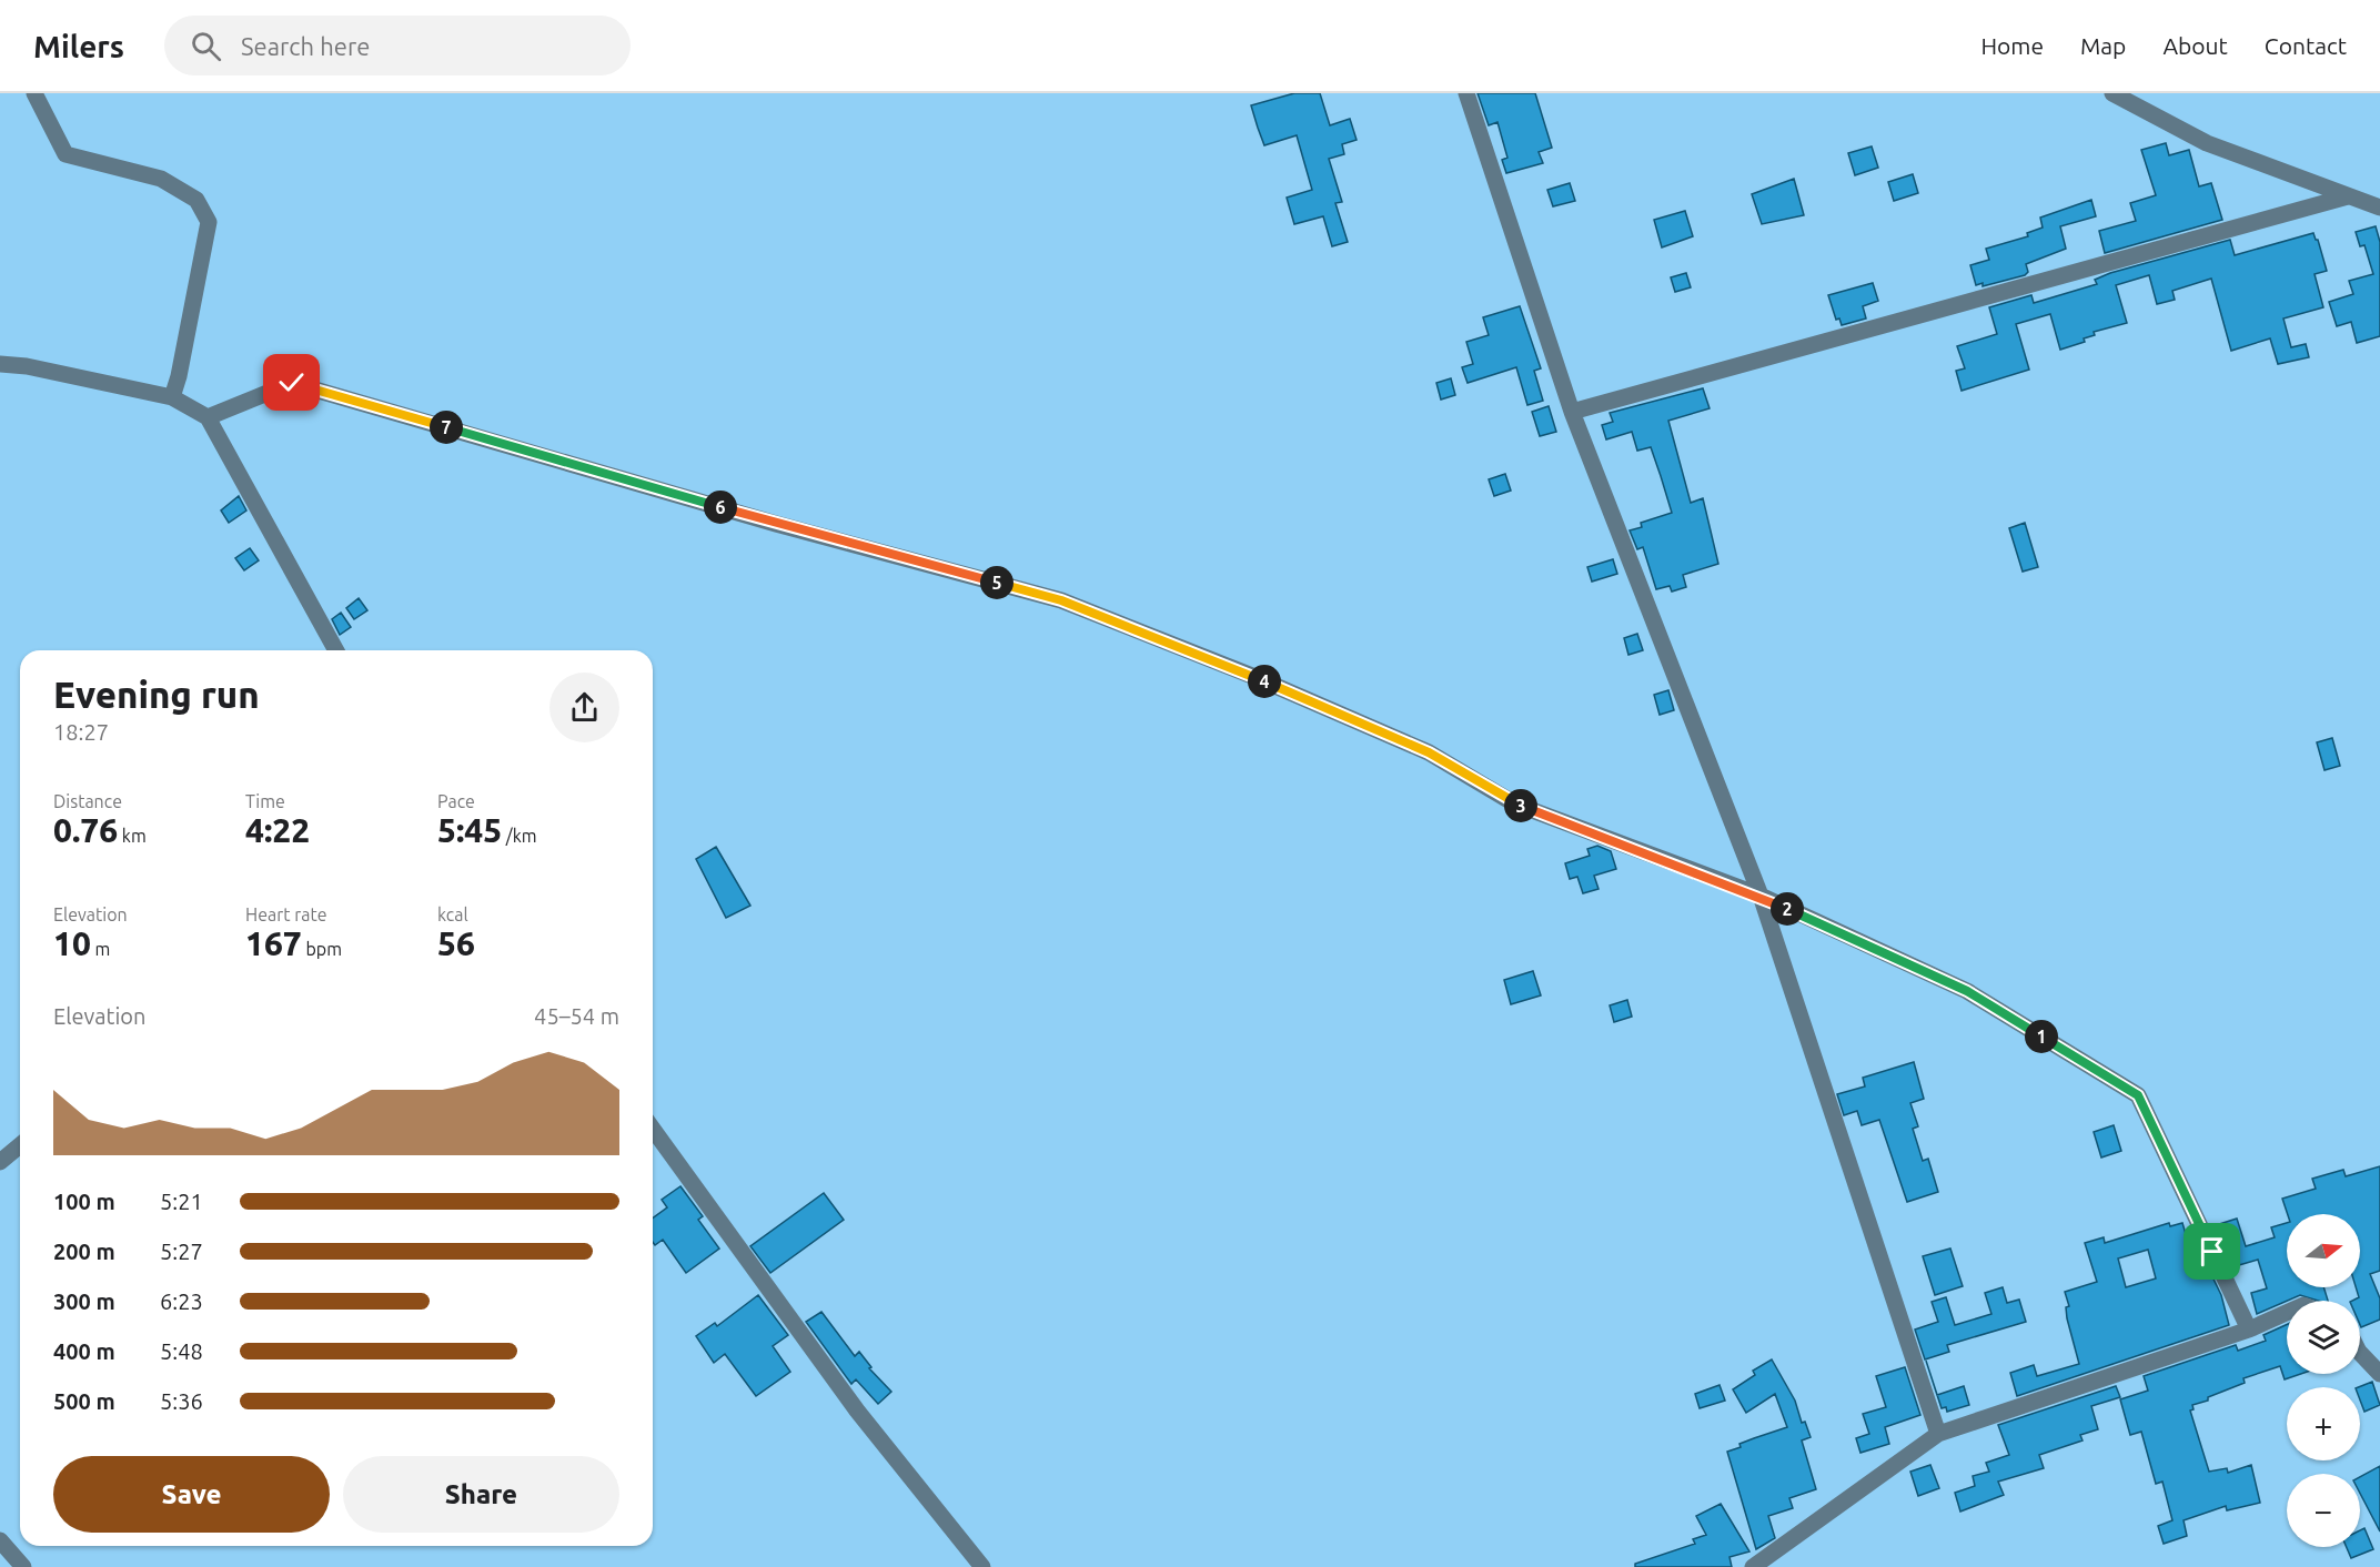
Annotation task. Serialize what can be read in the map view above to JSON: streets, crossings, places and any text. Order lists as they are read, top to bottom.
{
  "north": "right",
  "page": {
    "header": "Milers",
    "search": "Search here",
    "nav": [
      "Home",
      "Map",
      "About",
      "Contact"
    ],
    "pins": [
      "7",
      "6",
      "5",
      "4",
      "3",
      "2",
      "1"
    ],
    "heading": ["Evening run", "18:27"],
    "stats": [
      ["Distance", "0.76 km"],
      ["Time", "4:22"],
      ["Pace", "5:45 /km"],
      ["Elevation", "10 m"],
      ["Heart rate", "167 bpm"],
      ["kcal", "56"]
    ],
    "chart": ["Elevation", "45–54 m"],
    "list": [
      {
        "name": "100 m",
        "note": "5:21"
      },
      {
        "name": "200 m",
        "note": "5:27"
      },
      {
        "name": "300 m",
        "note": "6:23"
      },
      {
        "name": "400 m",
        "note": "5:48"
      },
      {
        "name": "500 m",
        "note": "5:36"
      }
    ],
    "map_buttons": ["+", "−"],
    "buttons": ["Save", "Share"]
  }
}
